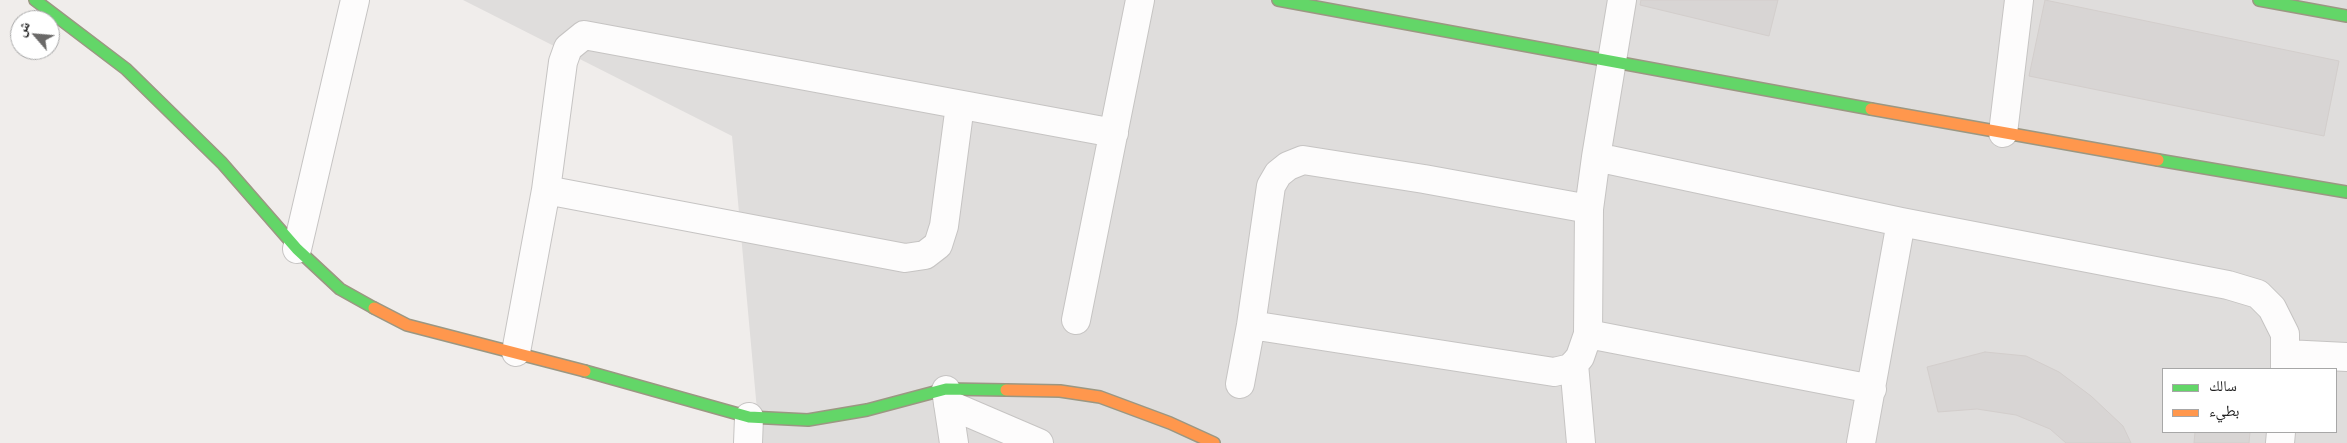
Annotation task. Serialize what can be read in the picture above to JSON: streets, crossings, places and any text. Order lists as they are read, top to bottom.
{
  "legend": ["سالك", "بطيء"],
  "north": "top left"
}
